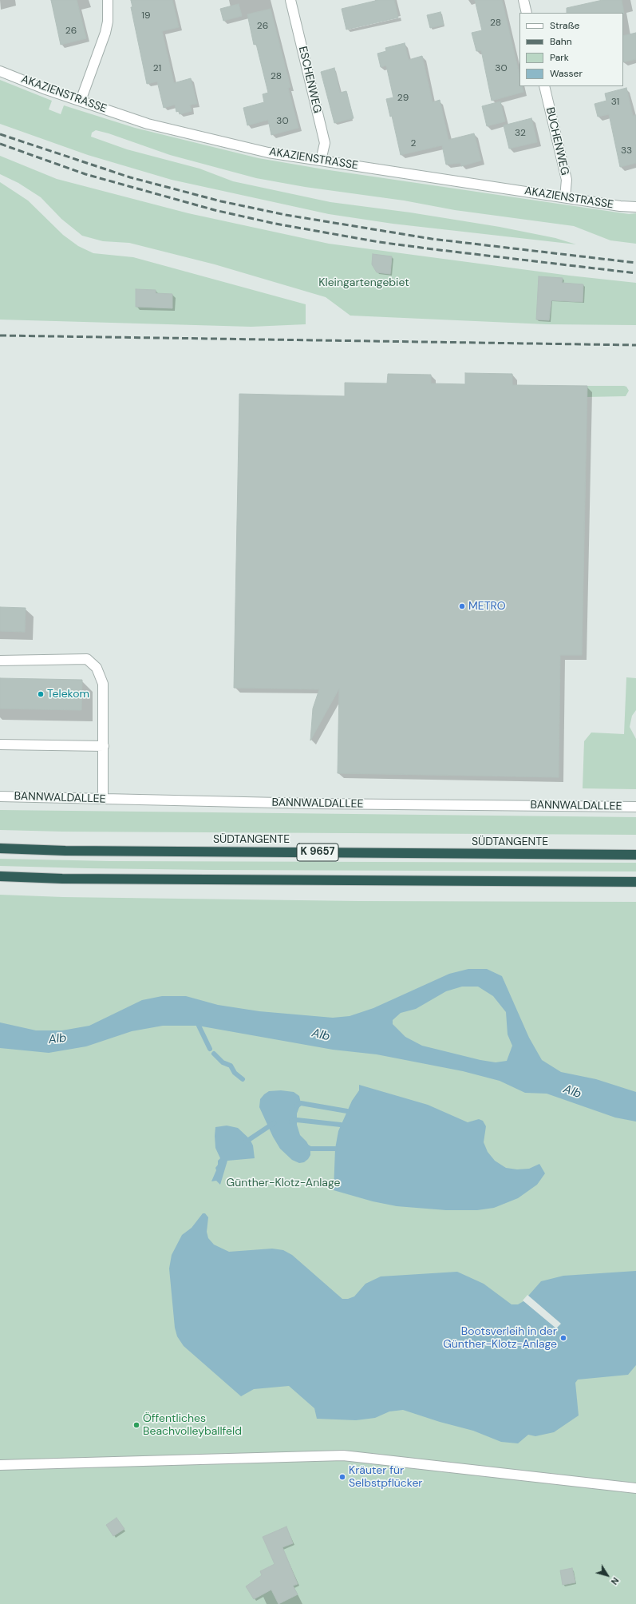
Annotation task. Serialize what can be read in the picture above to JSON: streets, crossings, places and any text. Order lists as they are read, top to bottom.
{
  "streets": {
    "highway": ["SÜDTANGENTE", "K 9657"],
    "street": [
      "ESCHENWEG",
      "AKAZIENSTRASSE",
      "BUCHENWEG",
      "BANNWALDALLEE"
    ]
  },
  "crossings": [
    ["ESCHENWEG", "AKAZIENSTRASSE"],
    ["AKAZIENSTRASSE", "BUCHENWEG"]
  ],
  "water": ["Alb"],
  "parks": ["Kleingartengebiet", "Günther-Klotz-Anlage"],
  "places": [
    "METRO",
    "Telekom",
    "Bootsverleih in der Günther-Klotz-Anlage",
    "Öffentliches Beachvolleyballfeld",
    "Kräuter für Selbstpflücker"
  ],
  "house_numbers": [
    "19",
    "28",
    "26",
    "26",
    "21",
    "30",
    "28",
    "29",
    "31",
    "30",
    "32",
    "2",
    "33"
  ],
  "legend": [
    "Straße",
    "Bahn",
    "Park",
    "Wasser"
  ],
  "north": "bottom right"
}
